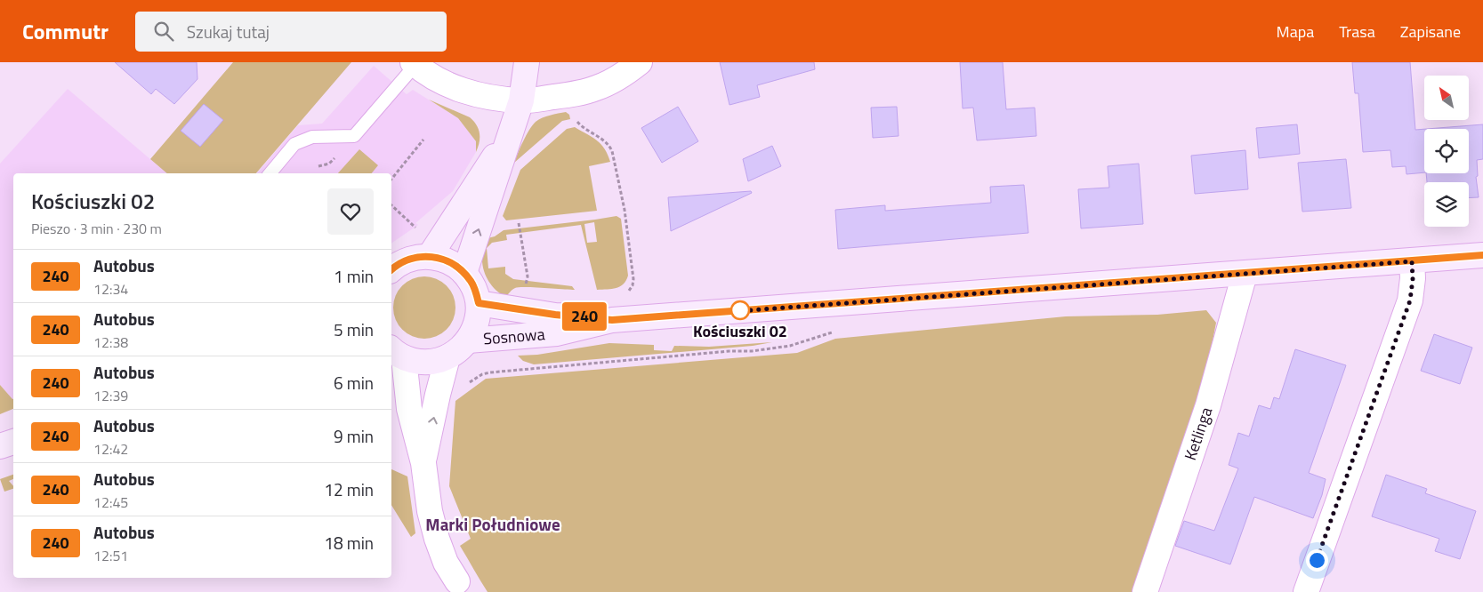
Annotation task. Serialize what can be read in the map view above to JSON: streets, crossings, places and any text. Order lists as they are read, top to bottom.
{
  "streets": {
    "street": ["Sosnowa", "Ketlinga"]
  },
  "crossings": [
    ["Sosnowa", "Ketlinga"]
  ],
  "districts": ["Marki Południowe"],
  "places": ["Kościuszki 02"],
  "lines": ["bus line 240"],
  "north": "top left",
  "page": {
    "header": "Commutr",
    "search": "Szukaj tutaj",
    "nav": ["Mapa", "Trasa", "Zapisane"],
    "on_map": "240",
    "heading": ["Kościuszki 02", "Pieszo · 3 min · 230 m"],
    "list": [
      {
        "mark": "240",
        "name": "Autobus",
        "note": "12:34",
        "value": "1 min"
      },
      {
        "mark": "240",
        "name": "Autobus",
        "note": "12:38",
        "value": "5 min"
      },
      {
        "mark": "240",
        "name": "Autobus",
        "note": "12:39",
        "value": "6 min"
      },
      {
        "mark": "240",
        "name": "Autobus",
        "note": "12:42",
        "value": "9 min"
      },
      {
        "mark": "240",
        "name": "Autobus",
        "note": "12:45",
        "value": "12 min"
      },
      {
        "mark": "240",
        "name": "Autobus",
        "note": "12:51",
        "value": "18 min"
      }
    ]
  }
}
